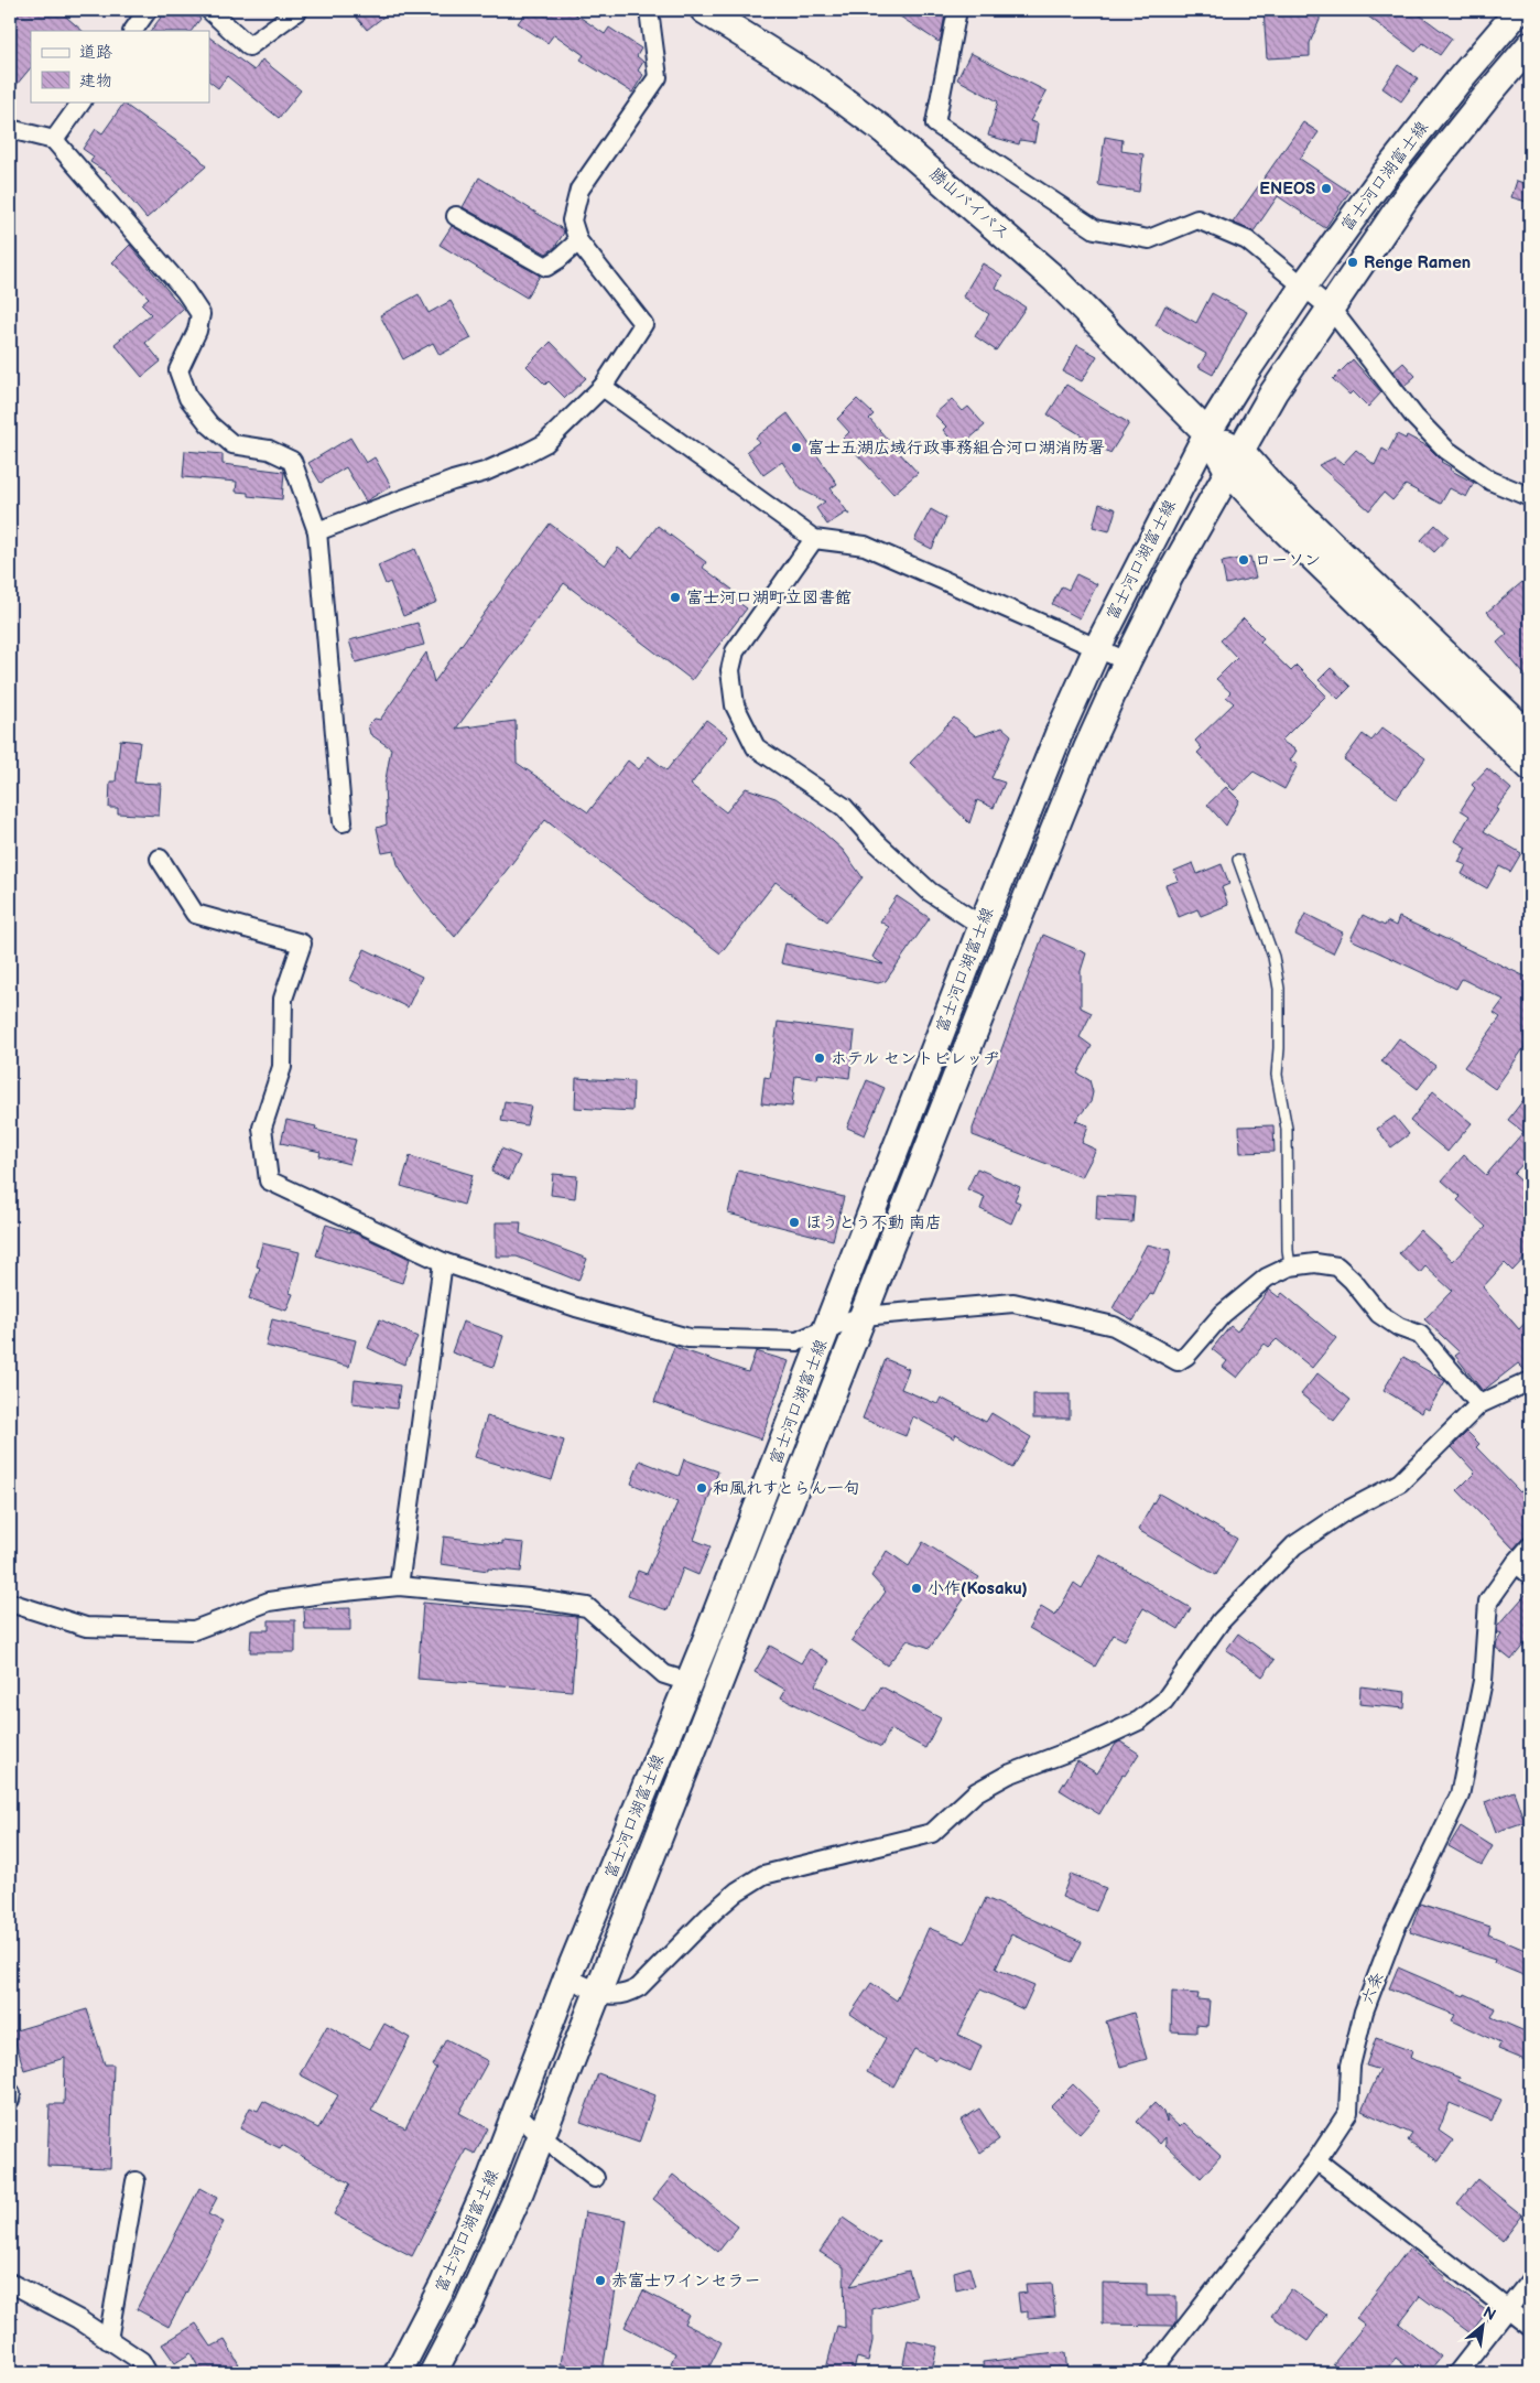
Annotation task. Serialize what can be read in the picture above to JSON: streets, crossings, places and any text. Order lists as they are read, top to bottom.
{
  "streets": {
    "main road": ["富士河口湖富士線", "勝山バイパス"],
    "street": ["六条"]
  },
  "crossings": [
    ["富士河口湖富士線", "勝山バイパス"]
  ],
  "places": [
    "ENEOS",
    "Renge Ramen",
    "富士五湖広域行政事務組合河口湖消防署",
    "ローソン",
    "富士河口湖町立図書館",
    "ホテル セントビレッヂ",
    "ほうとう不動 南店",
    "和風れすとらん一句",
    "小作(Kosaku)",
    "赤富士ワインセラー"
  ],
  "legend": ["道路", "建物"],
  "north": "top right"
}
